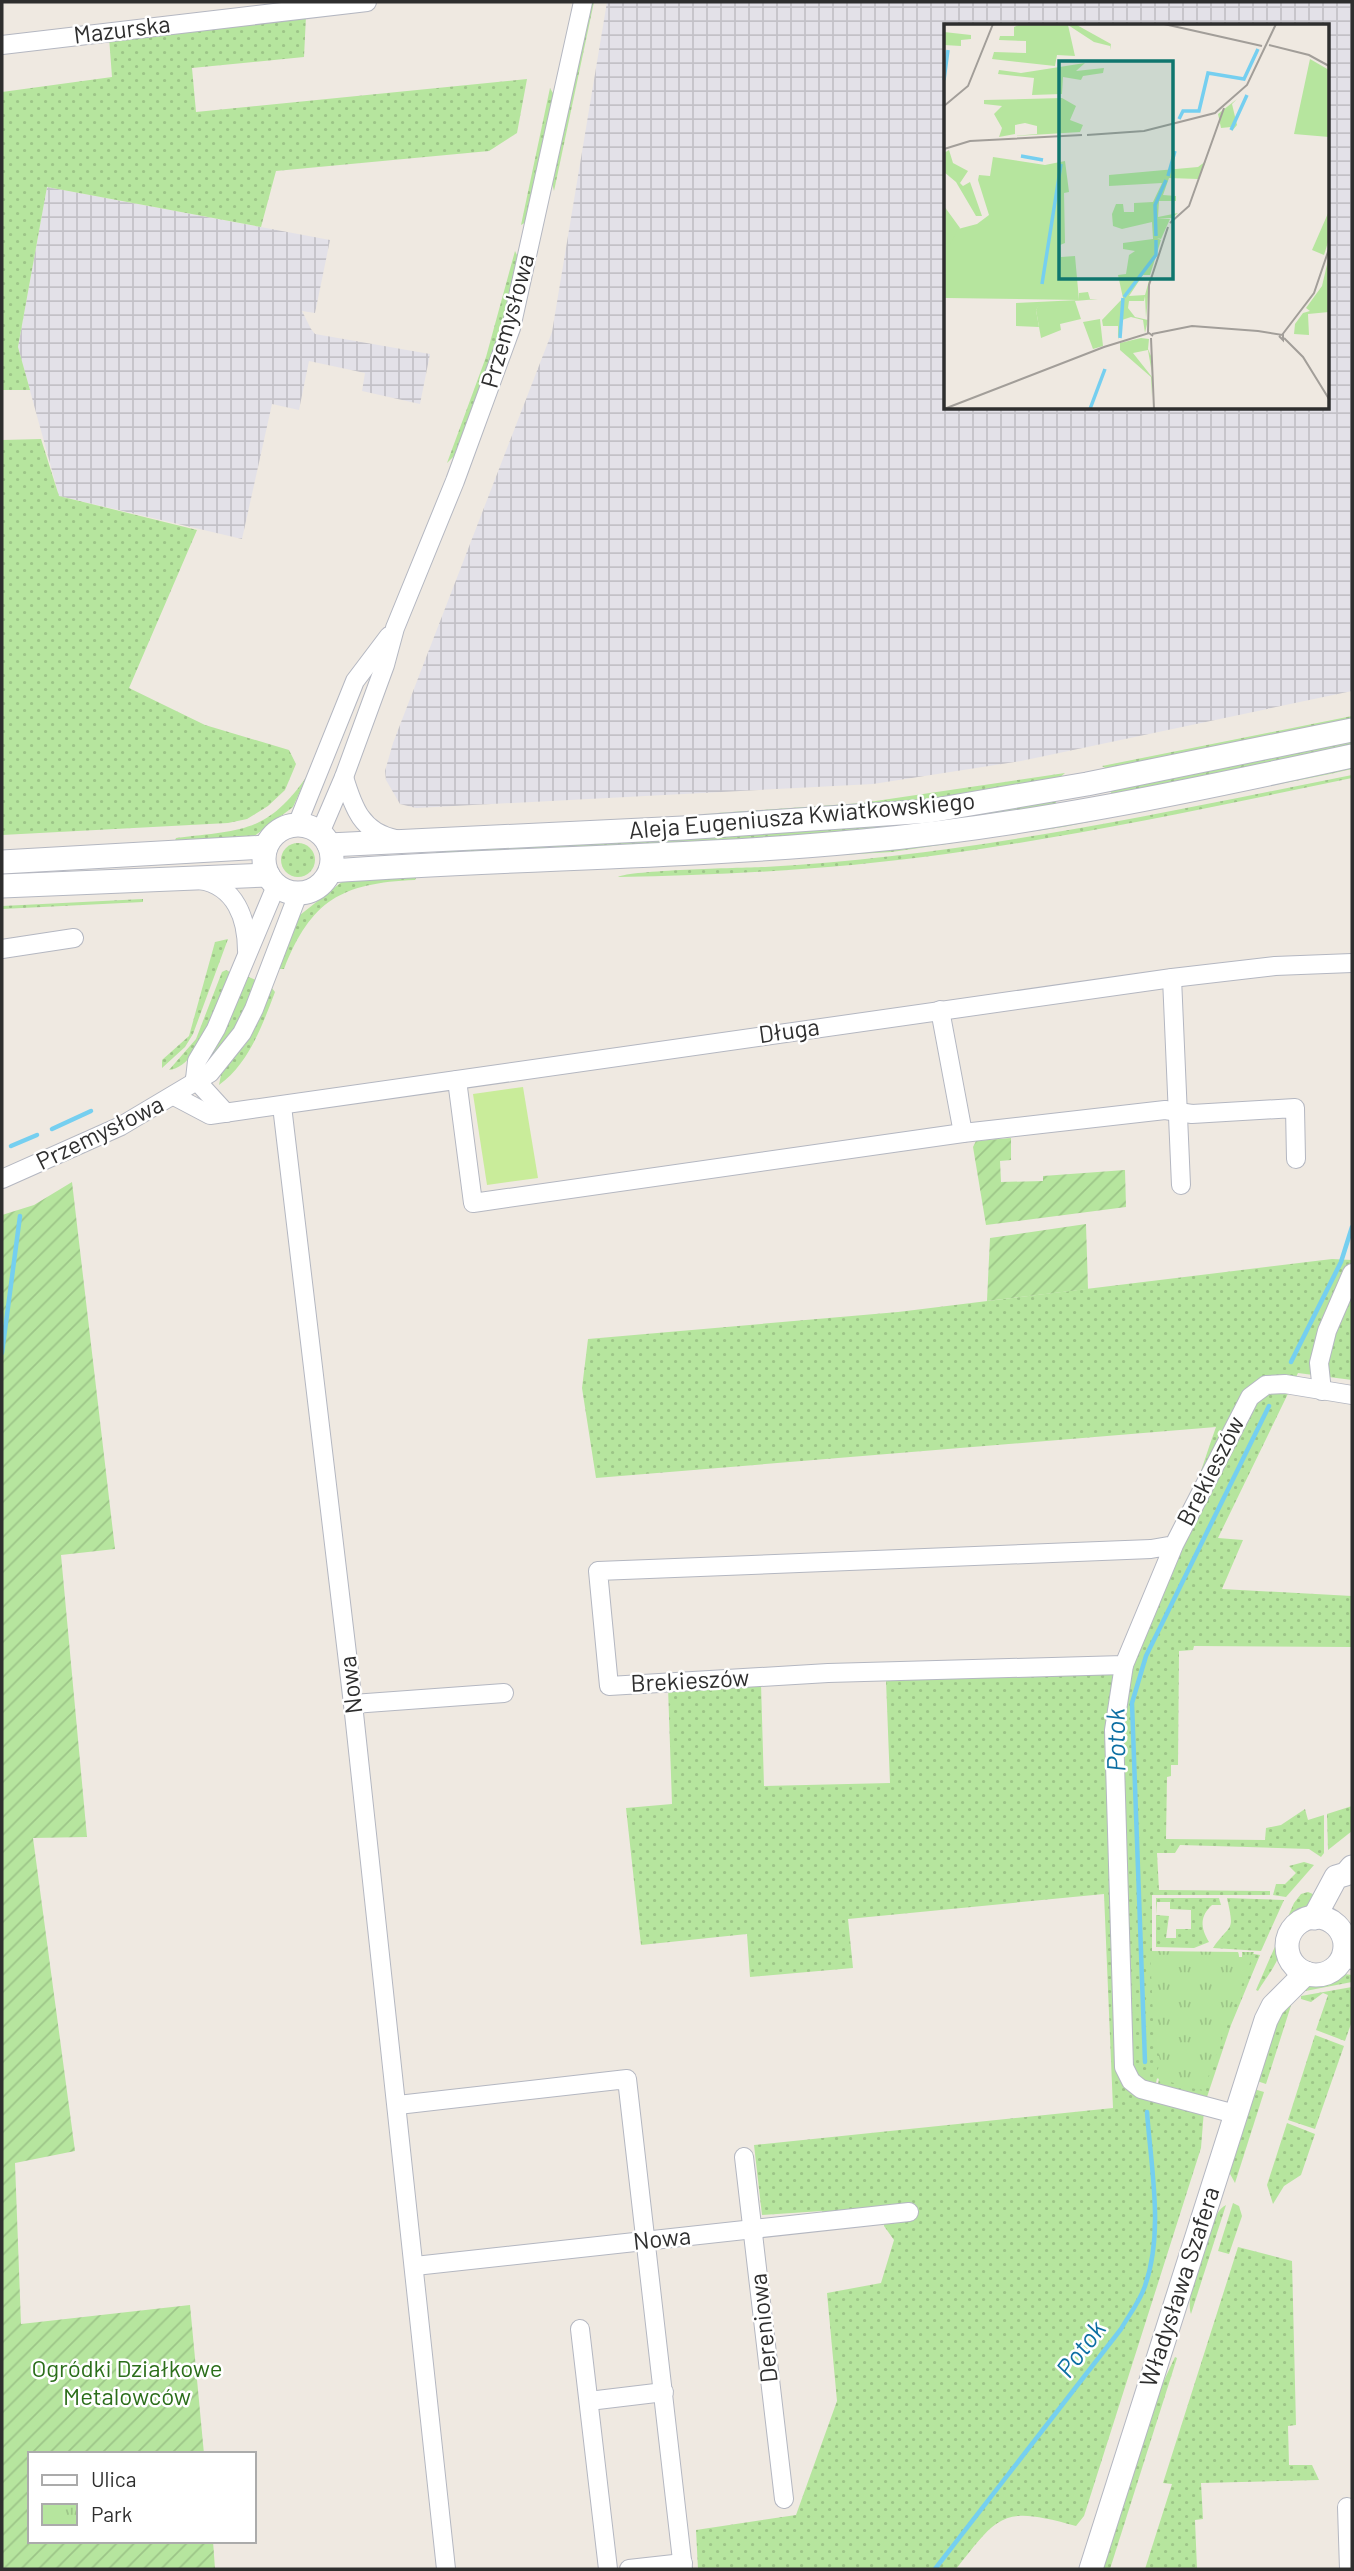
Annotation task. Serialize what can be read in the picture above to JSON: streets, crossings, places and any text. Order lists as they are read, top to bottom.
{
  "streets": {
    "street": [
      "Mazurska",
      "Przemysłowa",
      "Aleja Eugeniusza Kwiatkowskiego",
      "Długa",
      "Brekieszów",
      "Nowa",
      "Władysława Szafera",
      "Dereniowa"
    ]
  },
  "crossings": [
    ["Przemysłowa", "Aleja Eugeniusza Kwiatkowskiego"],
    ["Przemysłowa", "Długa"],
    ["Długa", "Nowa"],
    ["Nowa", "Dereniowa"]
  ],
  "water": ["Potok"],
  "parks": ["Ogródki Działkowe Metalowców"],
  "legend": ["Ulica", "Park"]
}
